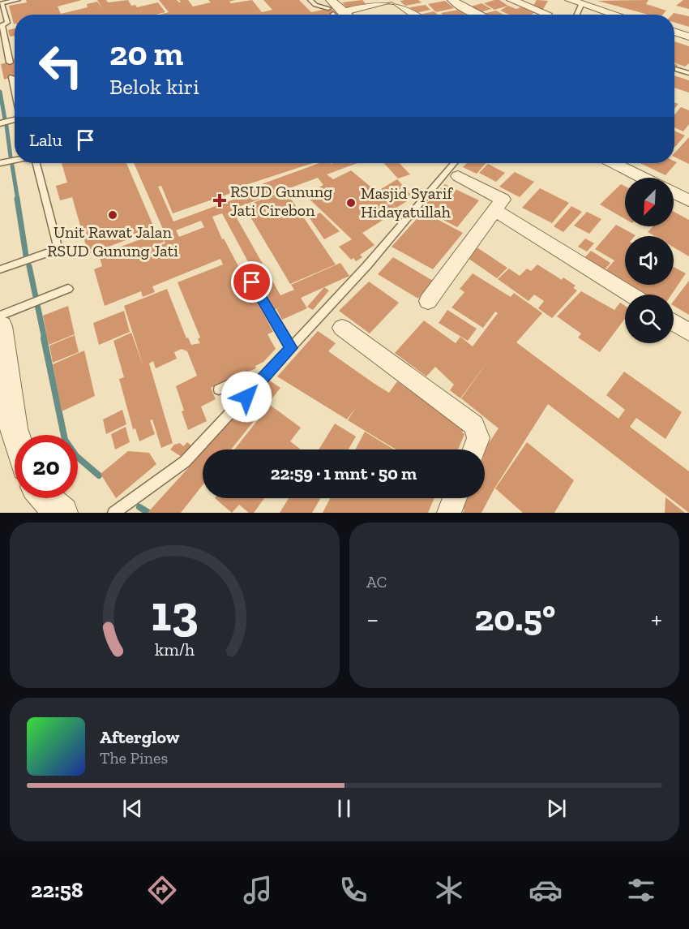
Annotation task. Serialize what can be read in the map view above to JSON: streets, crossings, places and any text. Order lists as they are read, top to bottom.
{
  "places": {
    "health": ["RSUD Gunung Jati Cirebon"],
    "other": ["Masjid Syarif Hidayatullah", "Unit Rawat Jalan RSUD Gunung Jati"]
  },
  "north": "bottom left",
  "page": {
    "turn": ["20 m", "Belok kiri"],
    "then": "Lalu",
    "limit": "20",
    "trip": "22:59 · 1 mnt · 50 m",
    "tile": "AC",
    "heat": ["−", "20.5°", "+"],
    "song": ["Afterglow", "The Pines"],
    "tabs": "22:58",
    "gauge": ["13", "km/h"]
  }
}
